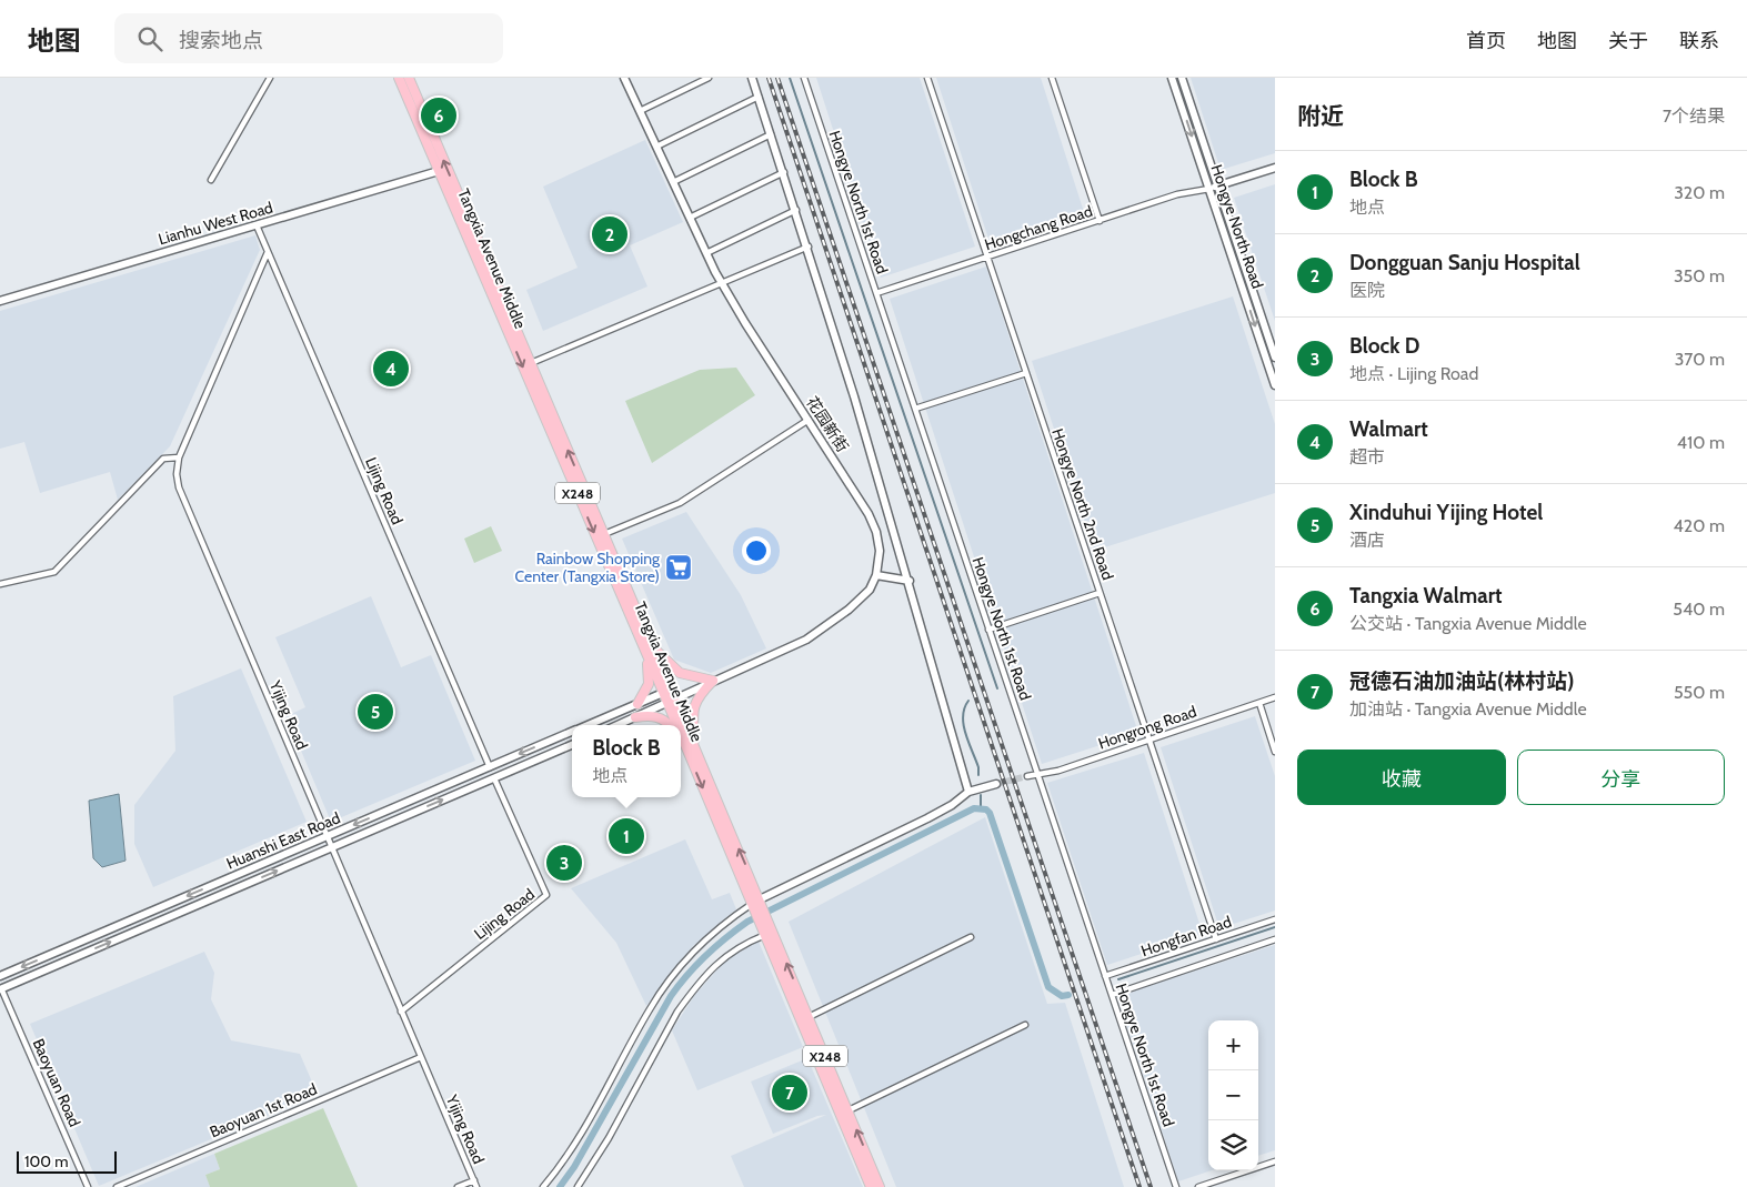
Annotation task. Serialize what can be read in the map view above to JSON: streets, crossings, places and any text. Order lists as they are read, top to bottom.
{
  "streets": {
    "main road": [
      "Lianhu West Road",
      "Hongye North Road",
      "Tangxia Avenue Middle",
      "花园新街",
      "X248",
      "Huanshi East Road"
    ],
    "street": [
      "Hongye North 1st Road",
      "Hongchang Road",
      "Lijing Road",
      "Hongye North 2nd Road",
      "Yijing Road",
      "Hongrong Road",
      "Hongfan Road",
      "Baoyuan Road",
      "Baoyuan 1st Road"
    ]
  },
  "crossings": [
    ["Hongye North 1st Road", "Hongchang Road"],
    ["Hongye North 1st Road", "Hongrong Road"],
    ["Hongye North 1st Road", "Hongfan Road"],
    ["Lianhu West Road", "Tangxia Avenue Middle"],
    ["Lianhu West Road", "Lijing Road"],
    ["Hongye North Road", "Hongchang Road"],
    ["Hongchang Road", "Hongye North 2nd Road"],
    ["Tangxia Avenue Middle", "花园新街"],
    ["Tangxia Avenue Middle", "Huanshi East Road"],
    ["Lijing Road", "Yijing Road"],
    ["Lijing Road", "Huanshi East Road"],
    ["Hongye North 2nd Road", "Hongrong Road"],
    ["Hongye North 2nd Road", "Hongfan Road"],
    ["Yijing Road", "Huanshi East Road"],
    ["Yijing Road", "Baoyuan 1st Road"],
    ["Huanshi East Road", "Baoyuan Road"]
  ],
  "places": {
    "supermarket": ["Rainbow Shopping Center (Tangxia Store)"]
  },
  "scale_bar": "100 m",
  "page": {
    "header": "地图",
    "search": "搜索地点",
    "nav": [
      "首页",
      "地图",
      "关于",
      "联系"
    ],
    "heading": ["附近", "7个结果"],
    "pins": [
      "6",
      "2",
      "4",
      "5",
      "1",
      "3",
      "7"
    ],
    "list": [
      {
        "mark": "1",
        "name": "Block B",
        "note": "地点",
        "value": "320 m"
      },
      {
        "mark": "2",
        "name": "Dongguan Sanju Hospital",
        "note": "医院",
        "value": "350 m"
      },
      {
        "mark": "3",
        "name": "Block D",
        "note": "地点 · Lijing Road",
        "value": "370 m"
      },
      {
        "mark": "4",
        "name": "Walmart",
        "note": "超市",
        "value": "410 m"
      },
      {
        "mark": "5",
        "name": "Xinduhui Yijing Hotel",
        "note": "酒店",
        "value": "420 m"
      },
      {
        "mark": "6",
        "name": "Tangxia Walmart",
        "note": "公交站 · Tangxia Avenue Middle",
        "value": "540 m"
      },
      {
        "mark": "7",
        "name": "冠德石油加油站(林村站)",
        "note": "加油站 · Tangxia Avenue Middle",
        "value": "550 m"
      }
    ],
    "popup": ["Block B", "地点"],
    "buttons": ["收藏", "分享"],
    "map_buttons": ["+", "−"],
    "scale": "100 m"
  }
}
